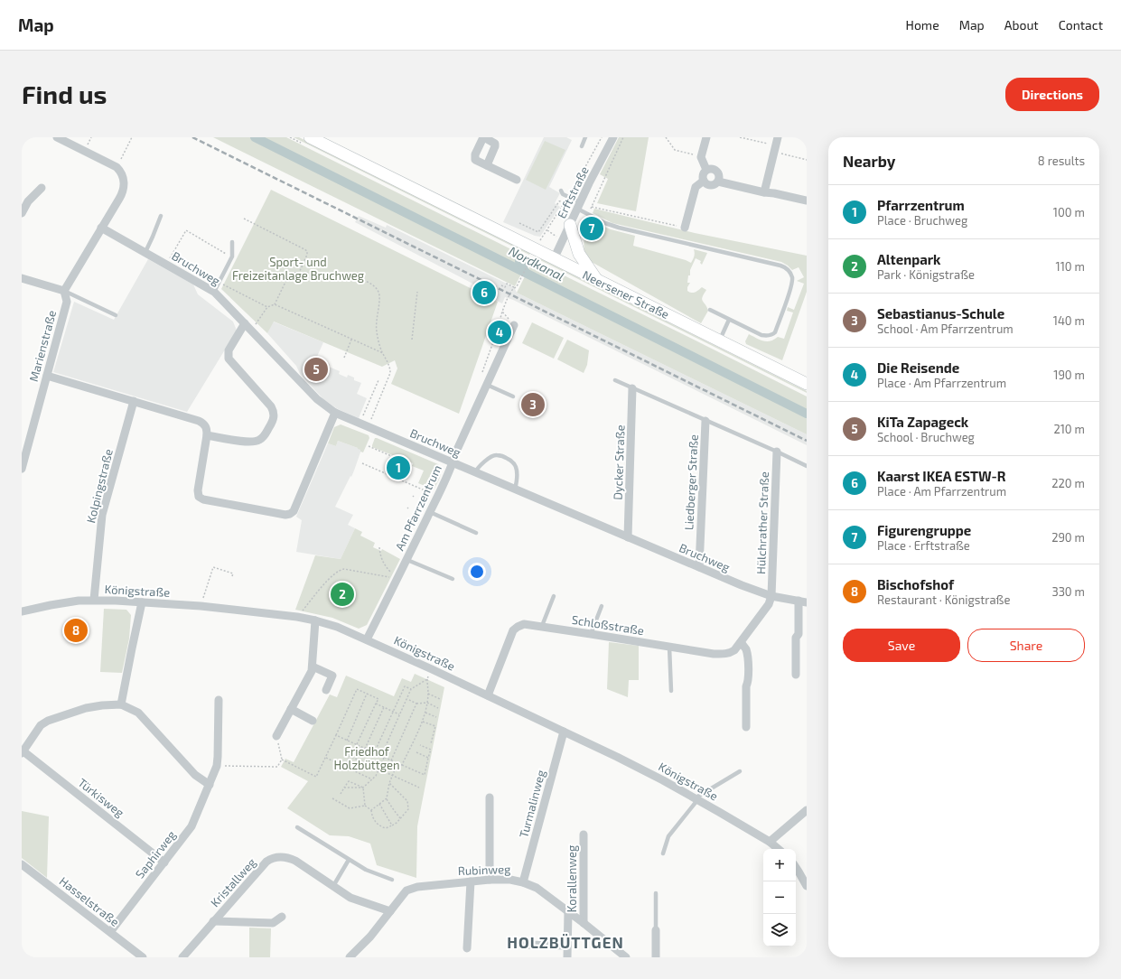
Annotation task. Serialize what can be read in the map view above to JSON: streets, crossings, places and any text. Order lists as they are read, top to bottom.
{
  "streets": {
    "main road": ["Neersener Straße"],
    "street": [
      "Erftstraße",
      "Bruchweg",
      "Marienstraße",
      "Dycker Straße",
      "Liedberger Straße",
      "Kolpingstraße",
      "Am Pfarrzentrum",
      "Hülchrather Straße",
      "Königstraße",
      "Schloßstraße",
      "Türkisweg",
      "Turmalinweg",
      "Saphirweg",
      "Rubinweg",
      "Korallenweg",
      "Kristallweg",
      "Hasselstraße"
    ]
  },
  "crossings": [
    ["Erftstraße", "Neersener Straße"],
    ["Bruchweg", "Dycker Straße"],
    ["Bruchweg", "Liedberger Straße"],
    ["Bruchweg", "Am Pfarrzentrum"],
    ["Bruchweg", "Hülchrather Straße"],
    ["Bruchweg", "Schloßstraße"],
    ["Kolpingstraße", "Königstraße"],
    ["Am Pfarrzentrum", "Königstraße"],
    ["Hülchrather Straße", "Schloßstraße"],
    ["Königstraße", "Schloßstraße"],
    ["Königstraße", "Turmalinweg"],
    ["Türkisweg", "Saphirweg"],
    ["Turmalinweg", "Rubinweg"],
    ["Saphirweg", "Hasselstraße"],
    ["Rubinweg", "Korallenweg"],
    ["Rubinweg", "Kristallweg"]
  ],
  "districts": ["HOLZBÜTTGEN"],
  "water": ["Nordkanal"],
  "parks": ["Sport- und Freizeitanlage Bruchweg", "Friedhof Holzbüttgen"],
  "page": {
    "header": "Map",
    "nav": [
      "Home",
      "Map",
      "About",
      "Contact"
    ],
    "buttons": [
      "Directions",
      ["Save", "Share"]
    ],
    "title": "Find us",
    "heading": ["Nearby", "8 results"],
    "list": [
      {
        "mark": "1",
        "name": "Pfarrzentrum",
        "note": "Place · Bruchweg",
        "value": "100 m"
      },
      {
        "mark": "2",
        "name": "Altenpark",
        "note": "Park · Königstraße",
        "value": "110 m"
      },
      {
        "mark": "3",
        "name": "Sebastianus-Schule",
        "note": "School · Am Pfarrzentrum",
        "value": "140 m"
      },
      {
        "mark": "4",
        "name": "Die Reisende",
        "note": "Place · Am Pfarrzentrum",
        "value": "190 m"
      },
      {
        "mark": "5",
        "name": "KiTa Zapageck",
        "note": "School · Bruchweg",
        "value": "210 m"
      },
      {
        "mark": "6",
        "name": "Kaarst IKEA ESTW-R",
        "note": "Place · Am Pfarrzentrum",
        "value": "220 m"
      },
      {
        "mark": "7",
        "name": "Figurengruppe",
        "note": "Place · Erftstraße",
        "value": "290 m"
      },
      {
        "mark": "8",
        "name": "Bischofshof",
        "note": "Restaurant · Königstraße",
        "value": "330 m"
      }
    ],
    "pins": [
      "7",
      "6",
      "4",
      "5",
      "3",
      "1",
      "2",
      "8"
    ],
    "map_buttons": ["+", "−"]
  }
}
